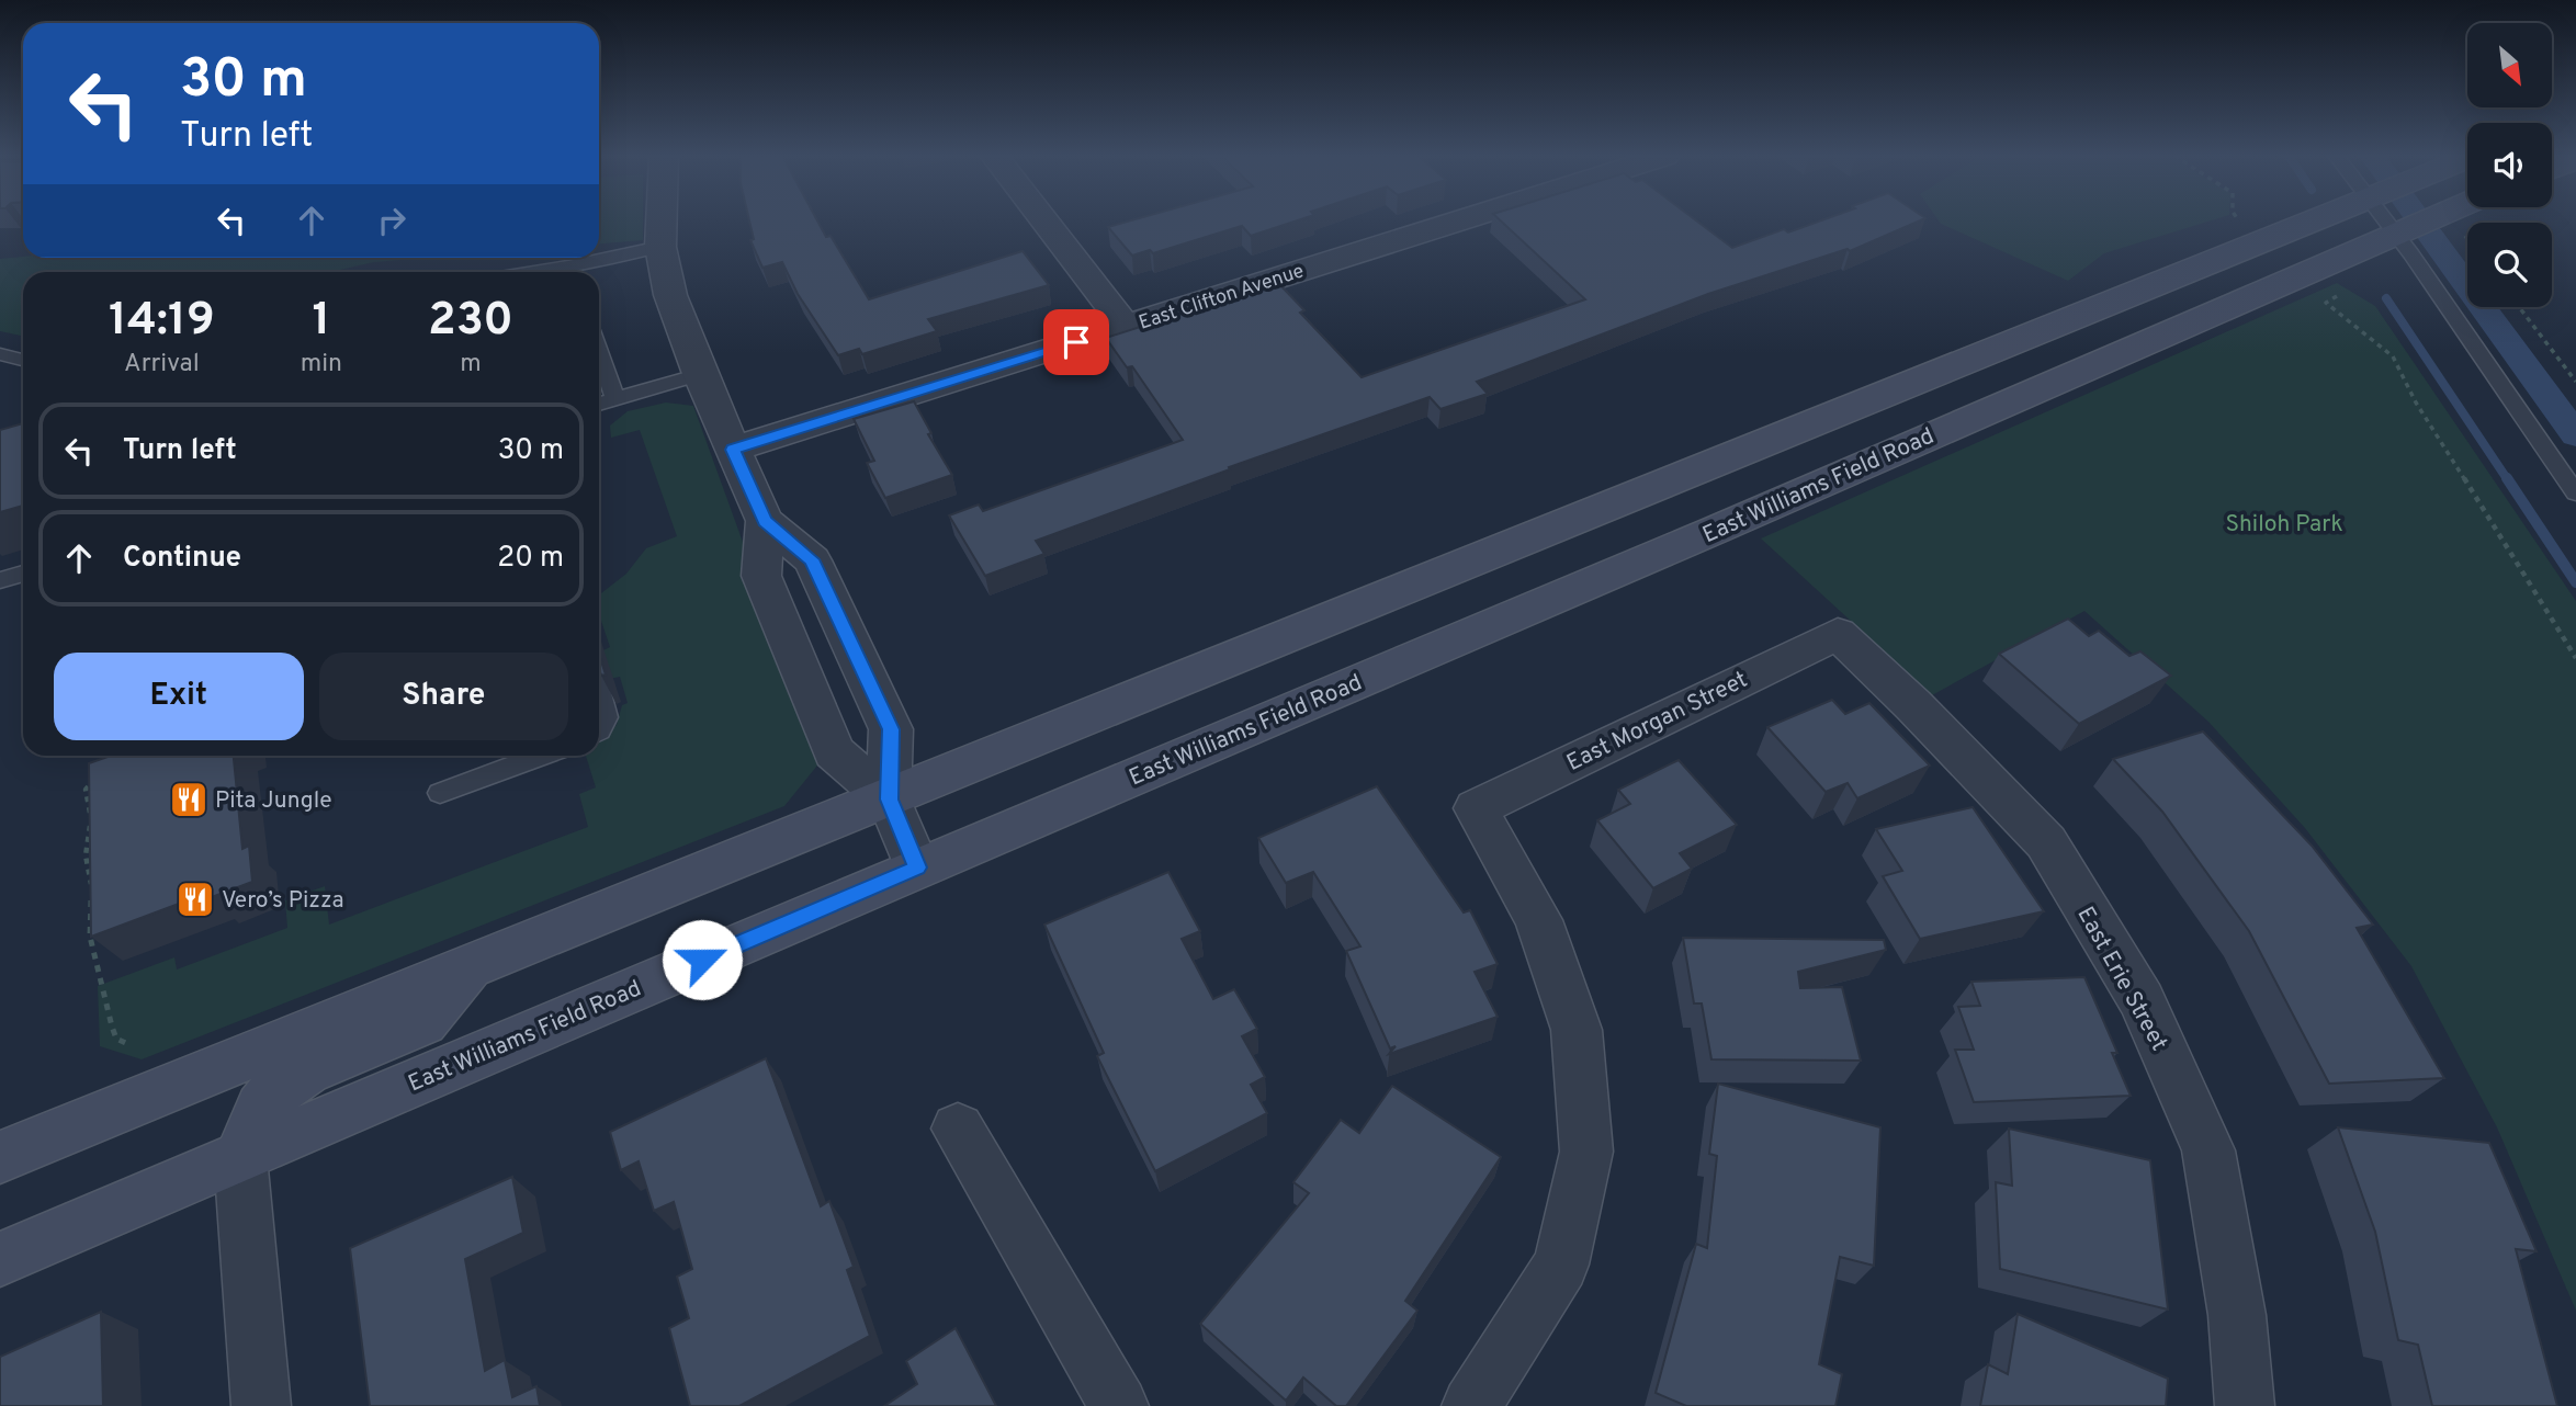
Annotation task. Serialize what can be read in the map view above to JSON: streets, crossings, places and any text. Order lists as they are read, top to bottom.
{
  "streets": {
    "main road": ["East Williams Field Road"],
    "street": ["East Clifton Avenue", "East Morgan Street", "East Erie Street"]
  },
  "crossings": [
    ["East Morgan Street", "East Erie Street"]
  ],
  "parks": ["Shiloh Park"],
  "places": {
    "restaurant": ["Pita Jungle", "Vero’s Pizza"]
  },
  "north": "bottom right",
  "page": {
    "turn": ["30 m", "Turn left"],
    "eta": [
      "14:19",
      "Arrival",
      "1",
      "min",
      "230",
      "m"
    ],
    "list": [
      {
        "name": "Turn left",
        "value": "30 m"
      },
      {
        "name": "Continue",
        "value": "20 m"
      }
    ],
    "buttons": ["Exit", "Share"]
  }
}
